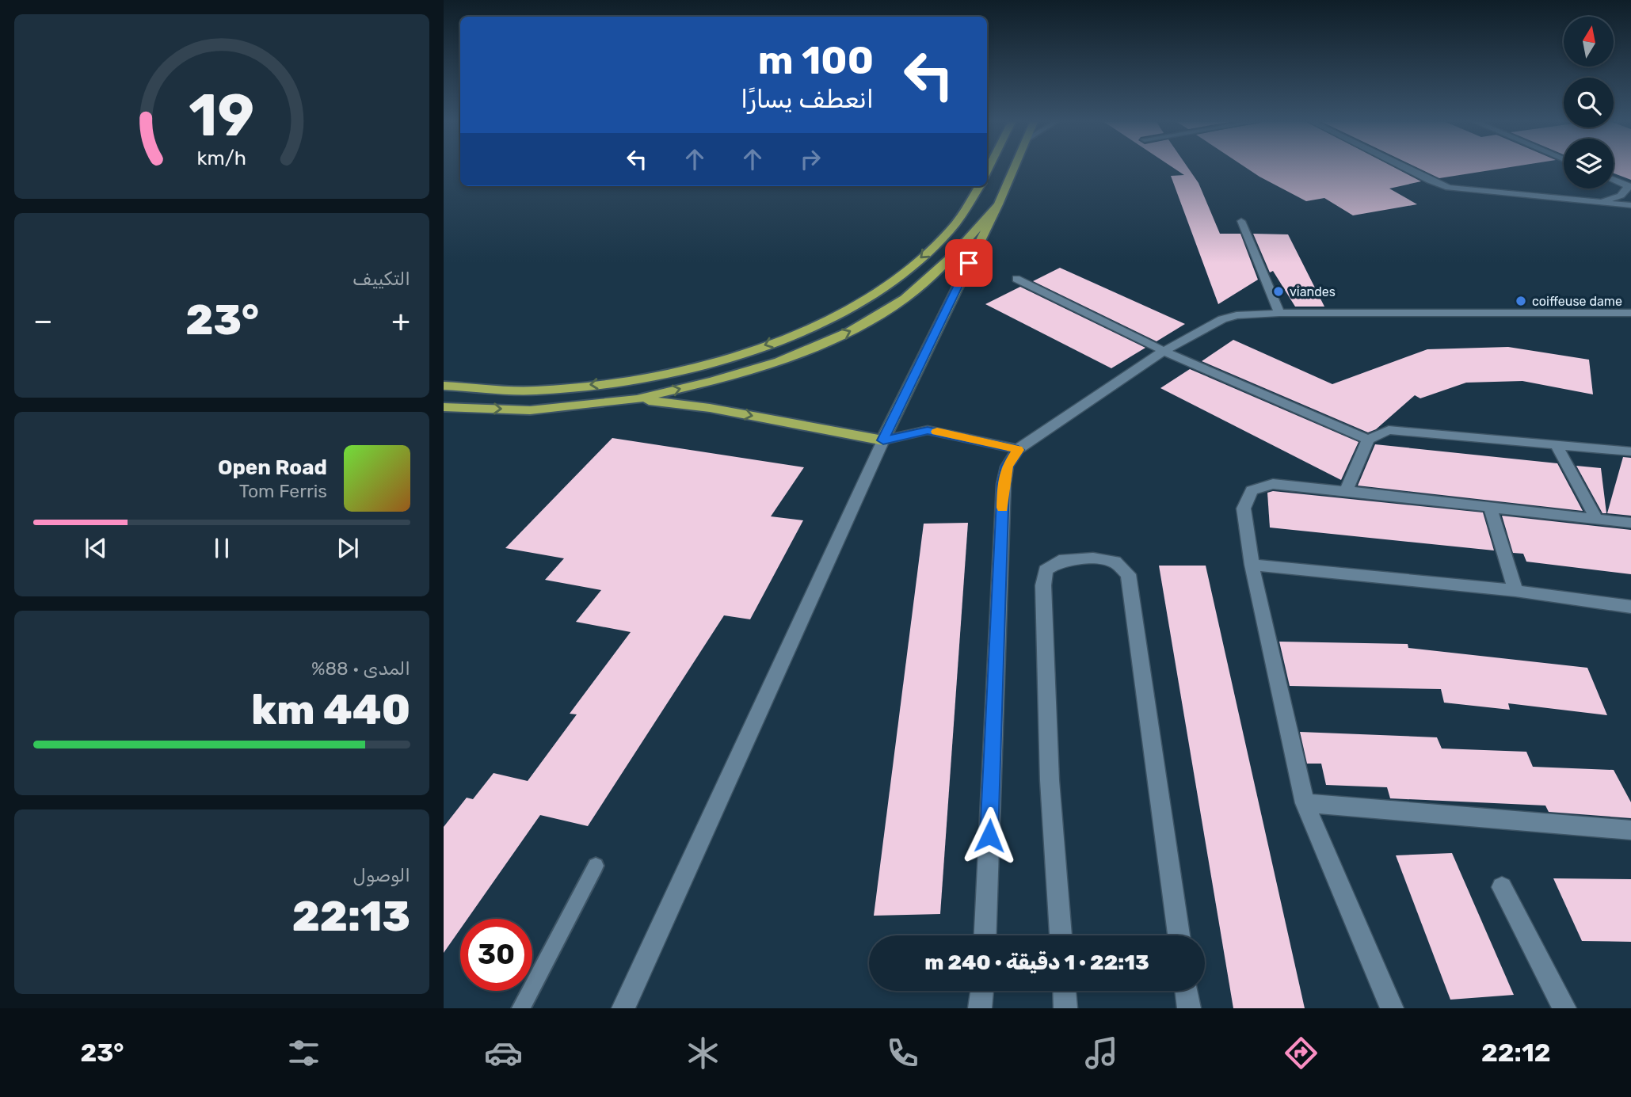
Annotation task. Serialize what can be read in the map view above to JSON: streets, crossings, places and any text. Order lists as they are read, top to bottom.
{
  "places": ["viandes", "coiffeuse dame"],
  "north": "top",
  "page": {
    "turn": ["100 m", "انعطف يسارًا"],
    "tile": [
      "التكييف",
      ["المدى · 88%", "440 km"],
      ["الوصول", "22:13"]
    ],
    "heat": ["−", "23°", "+"],
    "song": ["Open Road", "Tom Ferris"],
    "limit": "30",
    "trip": "22:13 · 1 دقيقة · 240 m",
    "tabs": ["22:12", "23°"],
    "gauge": ["19", "km/h"]
  }
}
